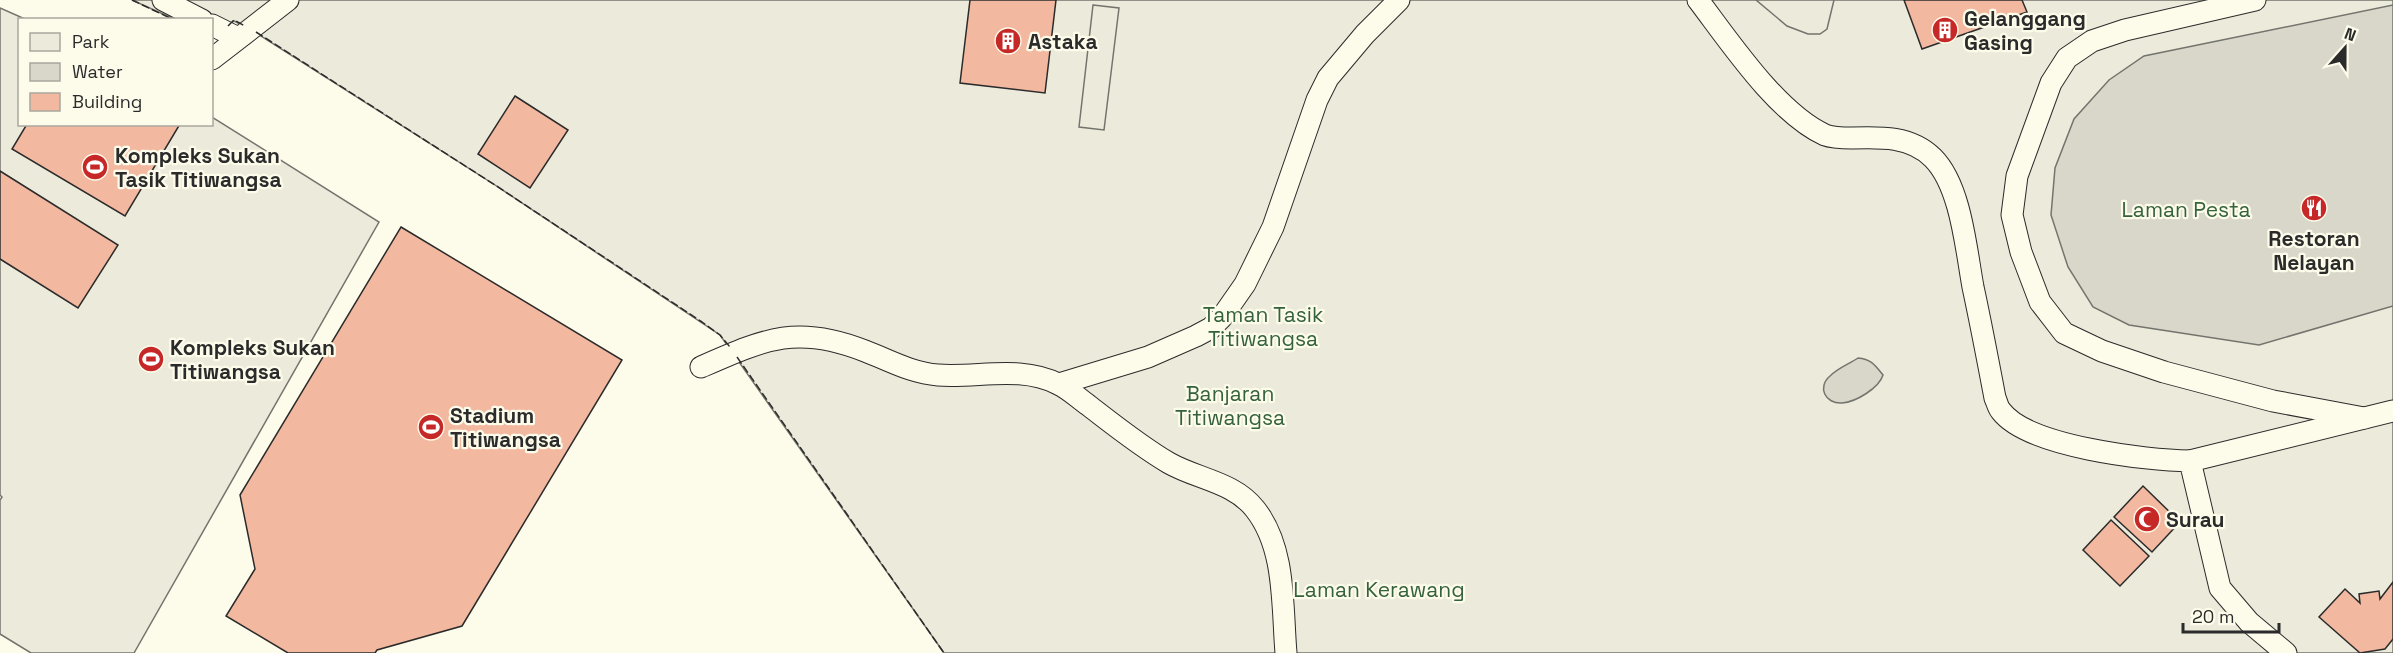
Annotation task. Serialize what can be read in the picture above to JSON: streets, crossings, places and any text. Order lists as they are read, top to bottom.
{
  "parks": [
    "Laman Pesta",
    "Taman Tasik Titiwangsa",
    "Banjaran Titiwangsa",
    "Laman Kerawang"
  ],
  "places": {
    "building": ["Gelanggang Gasing", "Astaka"],
    "sports": ["Kompleks Sukan Tasik Titiwangsa", "Kompleks Sukan Titiwangsa", "Stadium Titiwangsa"],
    "restaurant": ["Restoran Nelayan"],
    "mosque": ["Surau"]
  },
  "legend": ["Park", "Water", "Building"],
  "scale_bar": "20 m",
  "north": "top"
}
